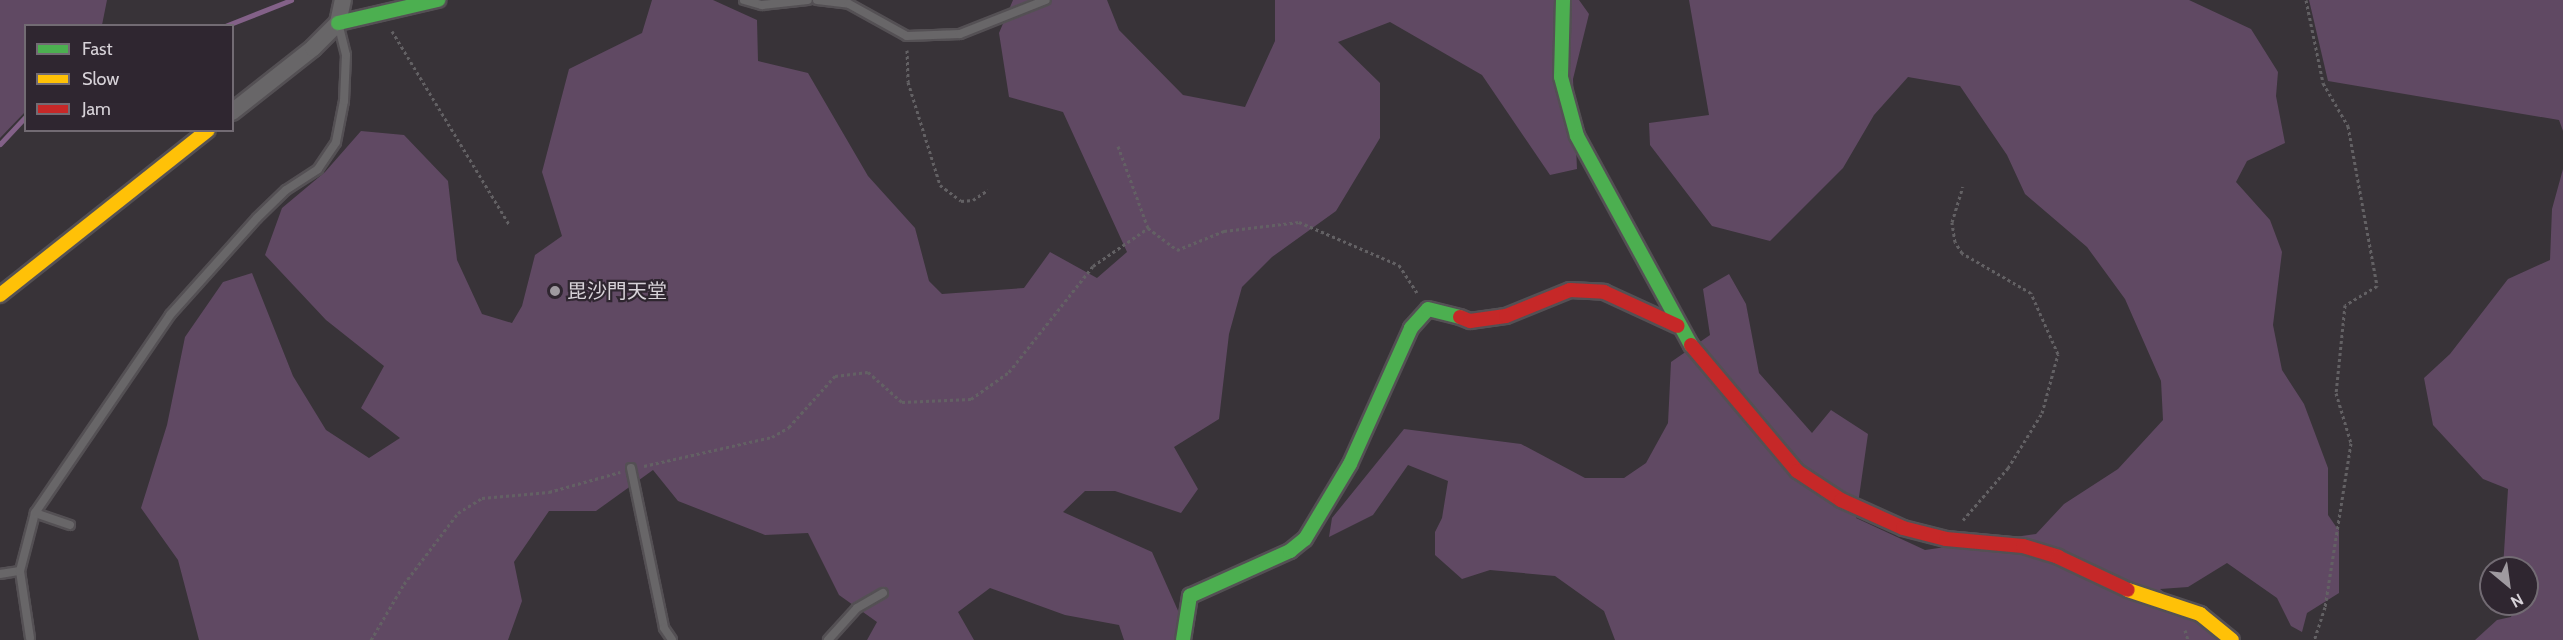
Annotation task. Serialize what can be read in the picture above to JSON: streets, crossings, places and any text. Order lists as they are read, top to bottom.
{
  "places": ["毘沙門天堂"],
  "legend": ["Fast", "Slow", "Jam"],
  "north": "bottom right"
}
